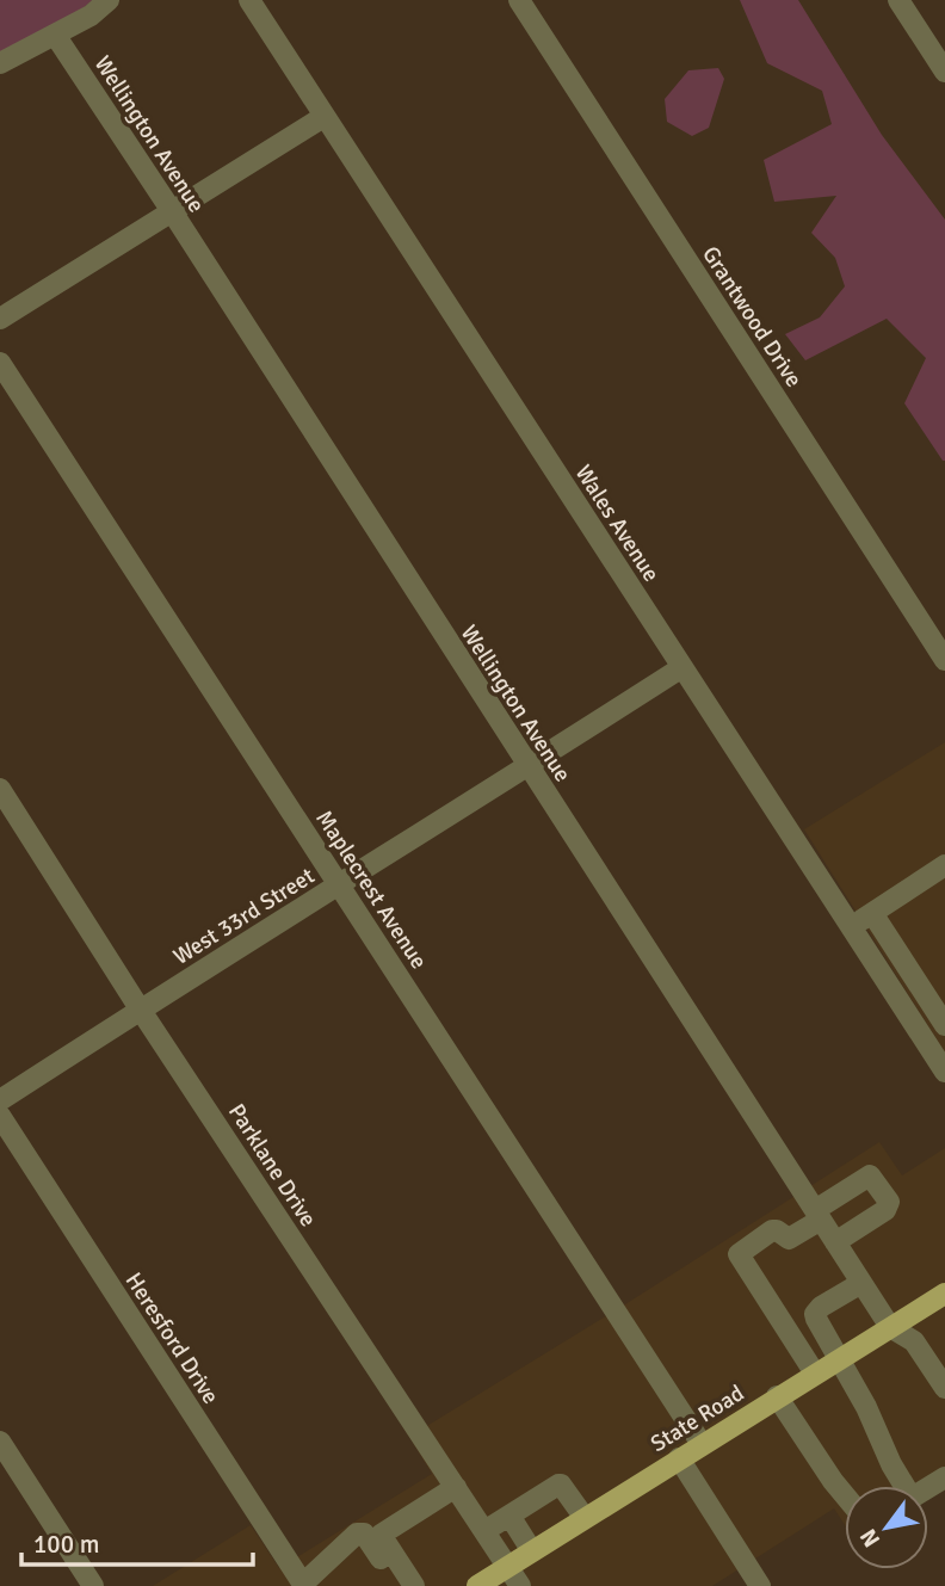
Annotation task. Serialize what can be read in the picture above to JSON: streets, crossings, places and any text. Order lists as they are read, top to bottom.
{
  "streets": {
    "main road": ["State Road"],
    "street": [
      "Wellington Avenue",
      "Grantwood Drive",
      "Wales Avenue",
      "Maplecrest Avenue",
      "West 33rd Street",
      "Parklane Drive",
      "Heresford Drive"
    ]
  },
  "crossings": [
    ["Wellington Avenue", "West 33rd Street"],
    ["Wellington Avenue", "State Road"],
    ["Wales Avenue", "West 33rd Street"],
    ["Maplecrest Avenue", "West 33rd Street"],
    ["Maplecrest Avenue", "State Road"],
    ["West 33rd Street", "Parklane Drive"],
    ["Parklane Drive", "State Road"]
  ],
  "scale_bar": "100 m",
  "north": "bottom left"
}
